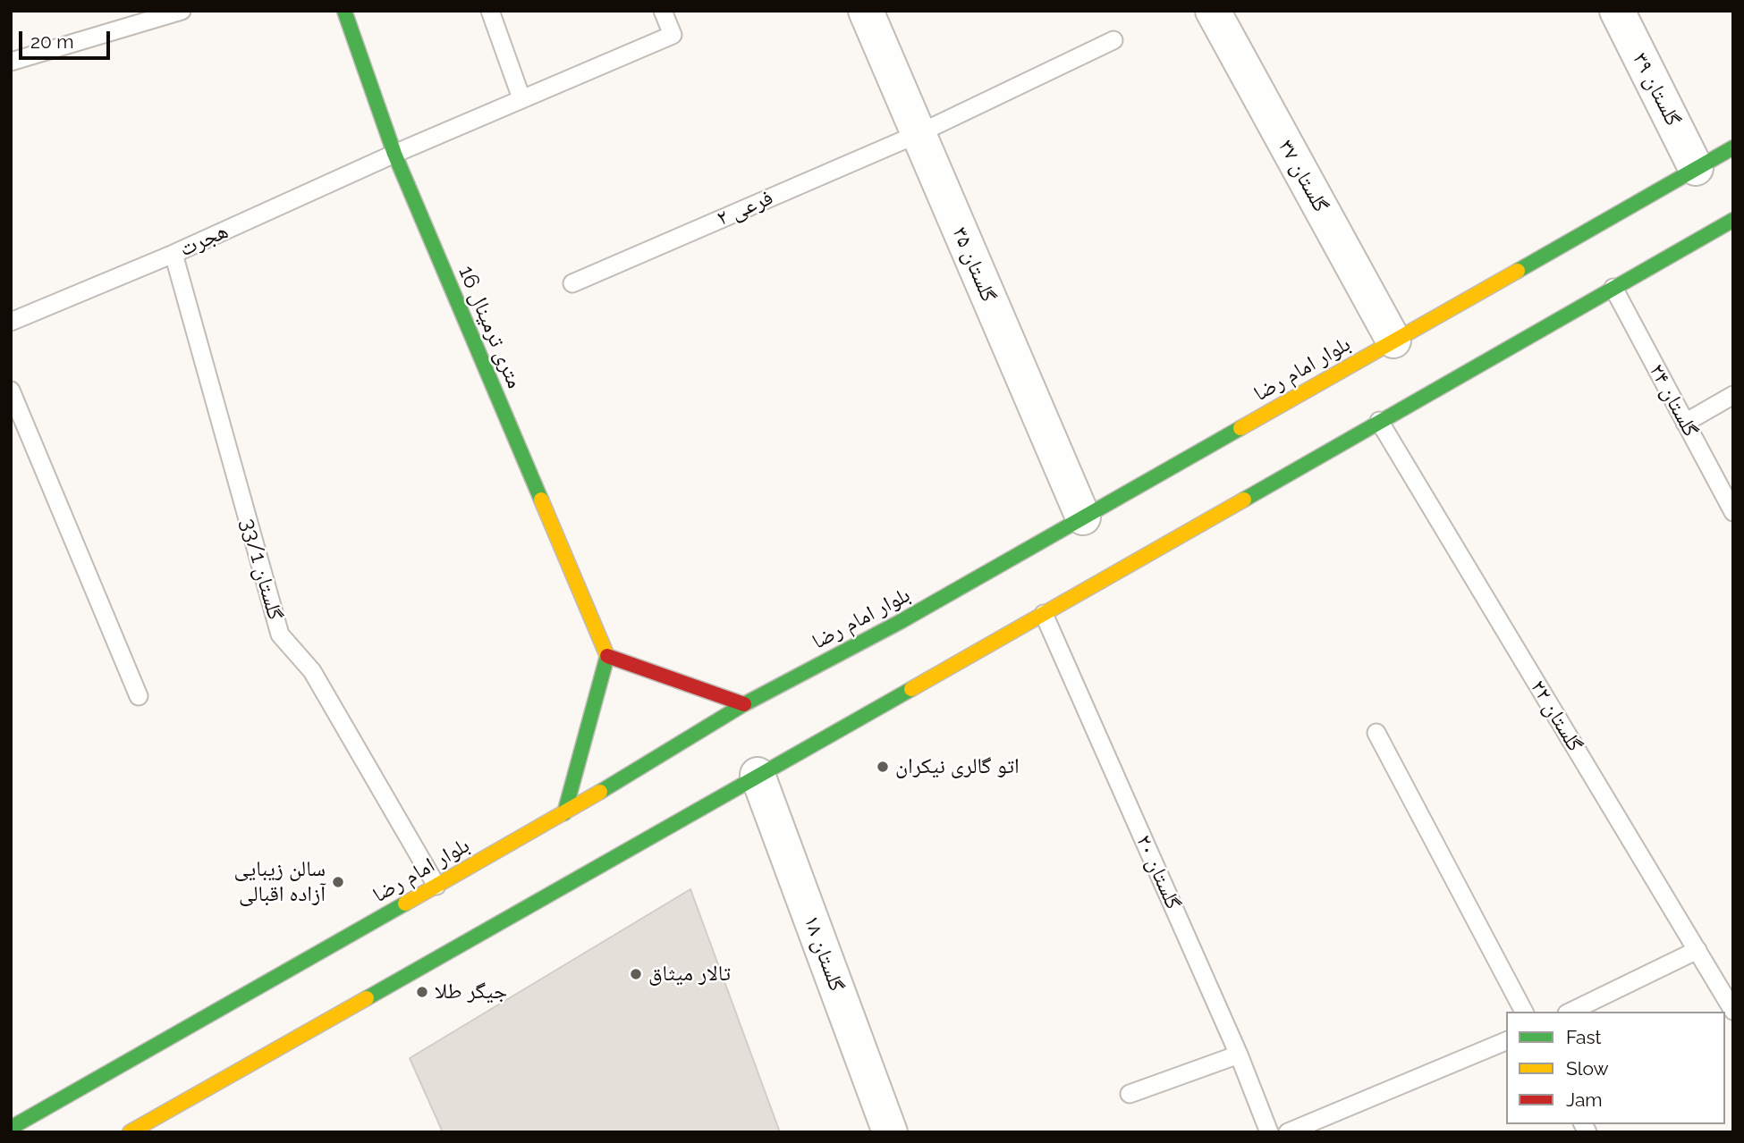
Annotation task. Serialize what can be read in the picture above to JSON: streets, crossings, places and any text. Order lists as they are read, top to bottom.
{
  "streets": {
    "main road": ["16 متری ترمینال", "بلوار امام رضا"],
    "street": [
      "گلستان ۳۹",
      "گلستان ۳۷",
      "گلستان ۳۵",
      "گلستان ۱۸"
    ],
    "lane": [
      "فرعی ۲",
      "هجرت",
      "گلستان ۲۴",
      "گلستان 33/1",
      "گلستان ۲۲",
      "گلستان ۲۰"
    ]
  },
  "crossings": [
    ["گلستان ۳۹", "بلوار امام رضا"],
    ["گلستان ۳۷", "بلوار امام رضا"],
    ["فرعی ۲", "گلستان ۳۵"],
    ["هجرت", "16 متری ترمینال"],
    ["هجرت", "گلستان 33/1"],
    ["گلستان ۳۵", "بلوار امام رضا"],
    ["بلوار امام رضا", "گلستان 33/1"]
  ],
  "places": [
    "اتو گالری نیکران",
    "سالن زیبایی آزاده اقبالی",
    "تالار میثاق",
    "جیگر طلا"
  ],
  "legend": ["Fast", "Slow", "Jam"],
  "scale_bar": "20 m"
}
